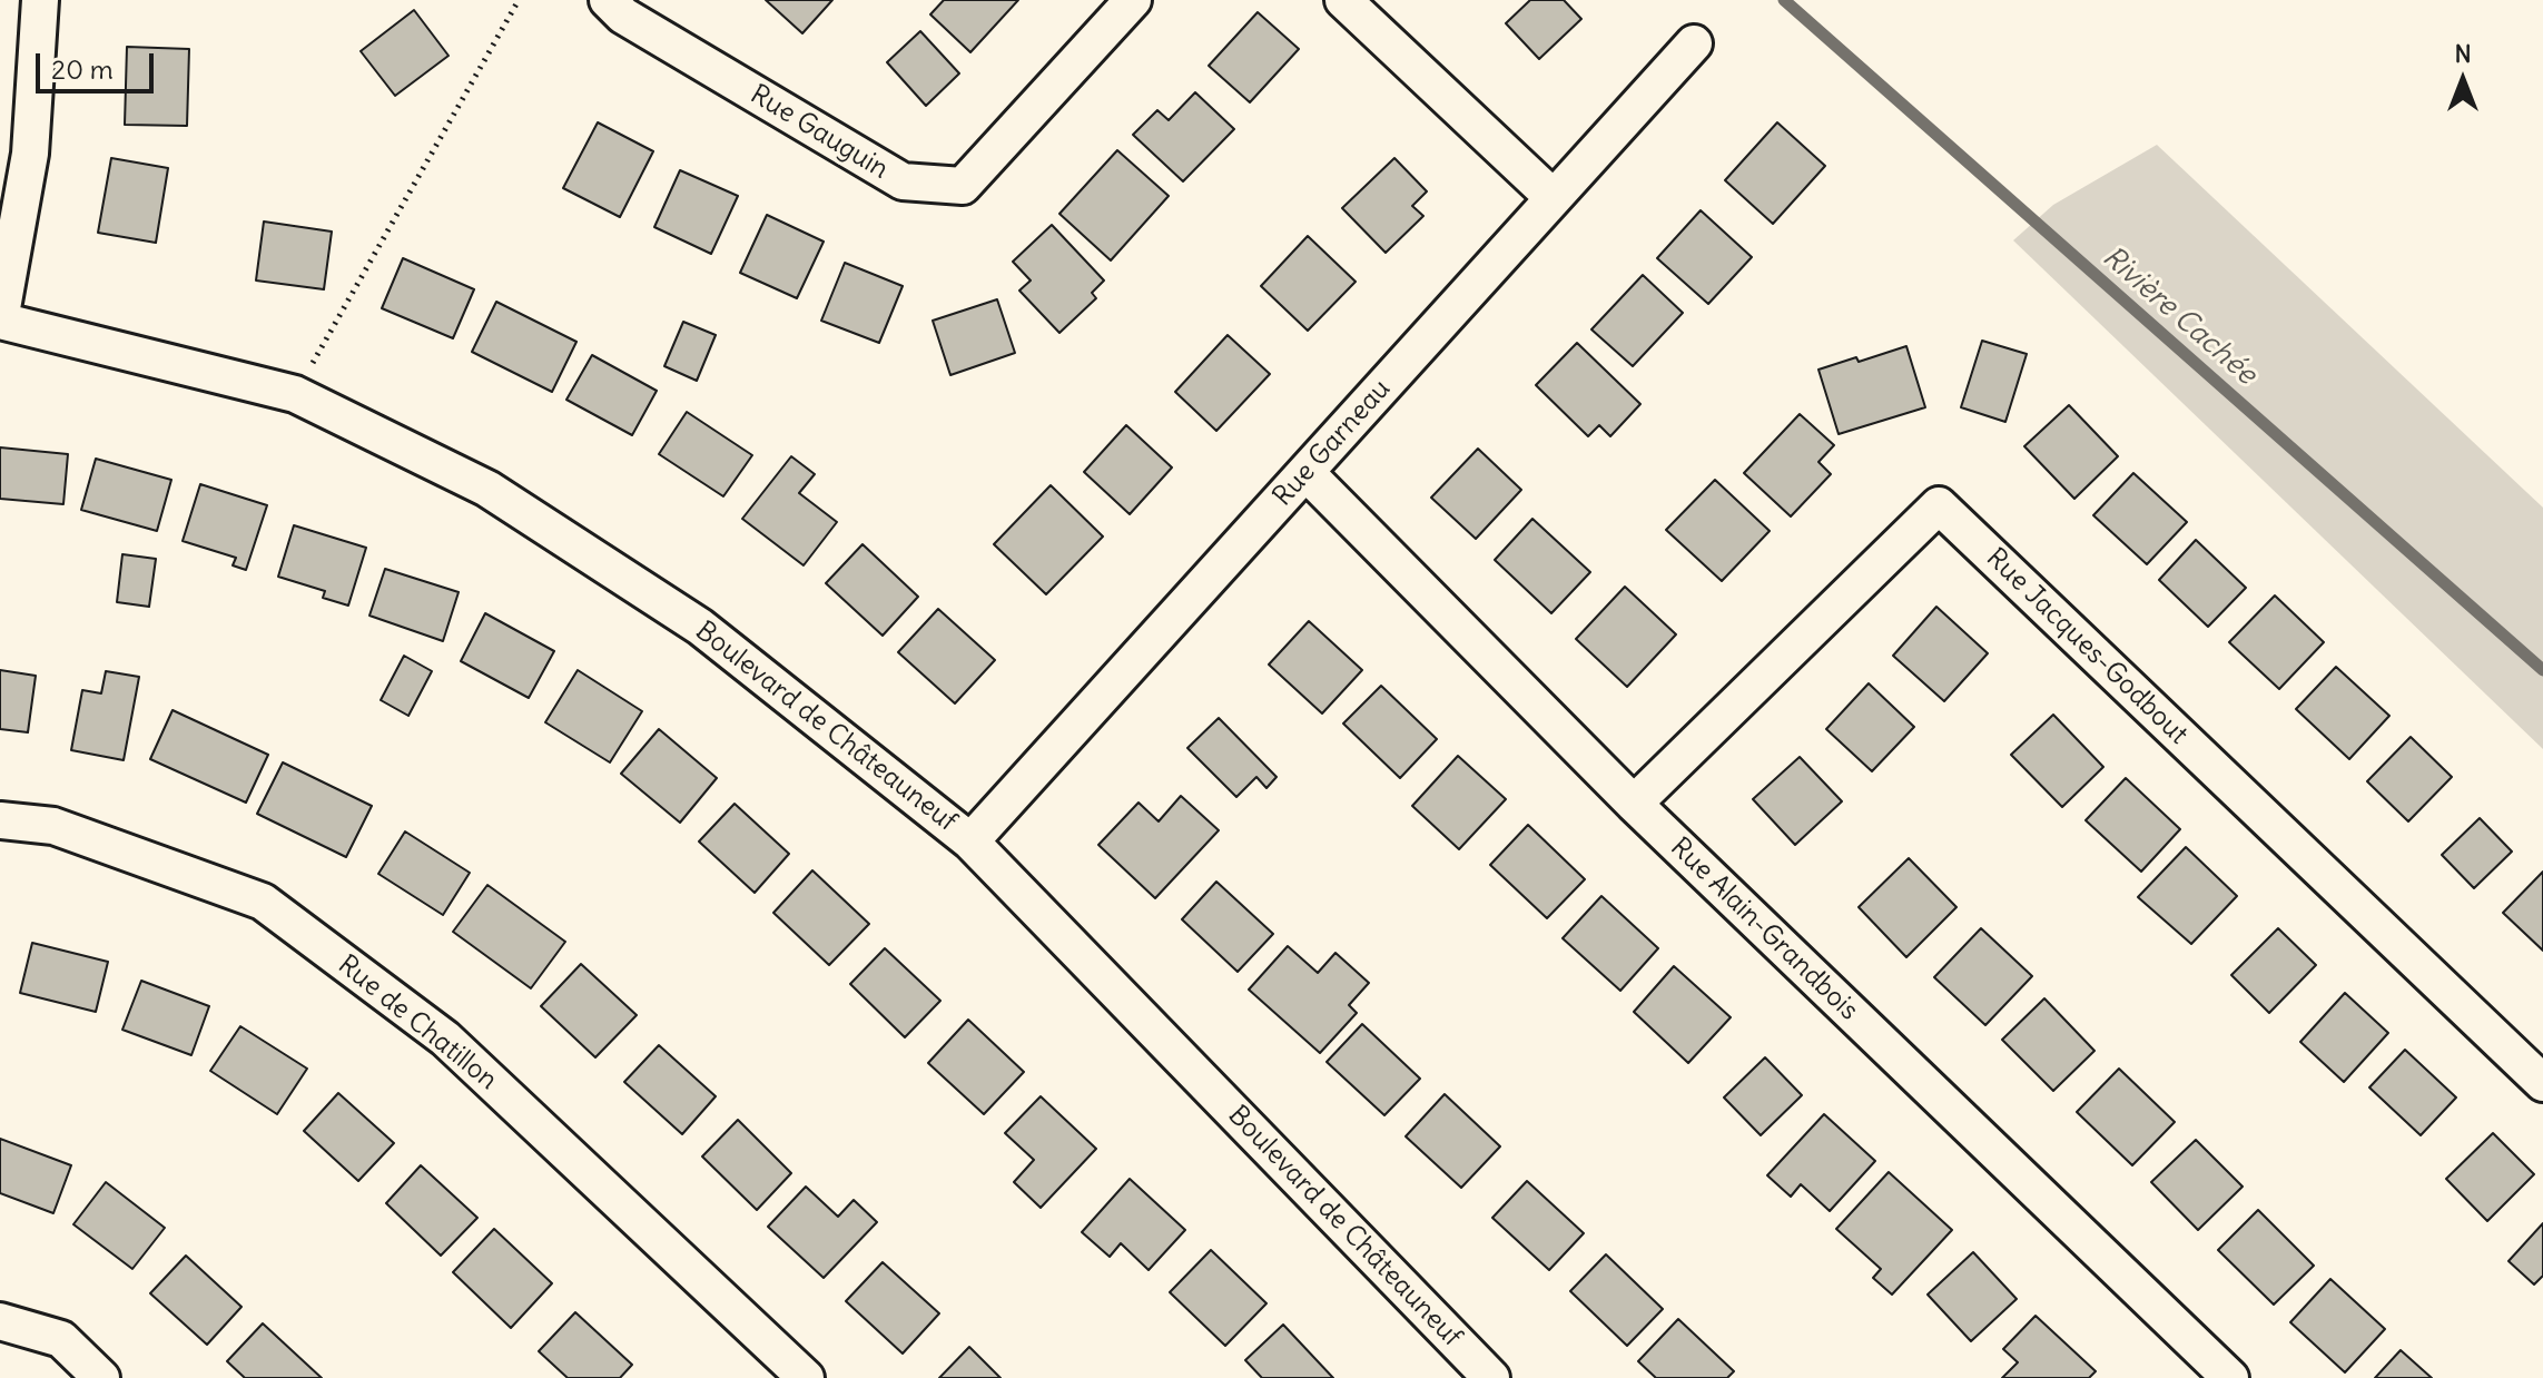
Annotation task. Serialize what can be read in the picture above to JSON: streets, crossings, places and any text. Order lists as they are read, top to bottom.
{
  "streets": {
    "street": [
      "Rue Gauguin",
      "Rue Garneau",
      "Rue Jacques-Godbout",
      "Boulevard de Châteauneuf",
      "Rue Alain-Grandbois",
      "Rue de Chatillon"
    ]
  },
  "crossings": [
    ["Rue Garneau", "Boulevard de Châteauneuf"],
    ["Rue Garneau", "Rue Alain-Grandbois"],
    ["Rue Jacques-Godbout", "Rue Alain-Grandbois"]
  ],
  "water": ["Rivière Cachée"],
  "scale_bar": "20 m",
  "north": "top"
}
